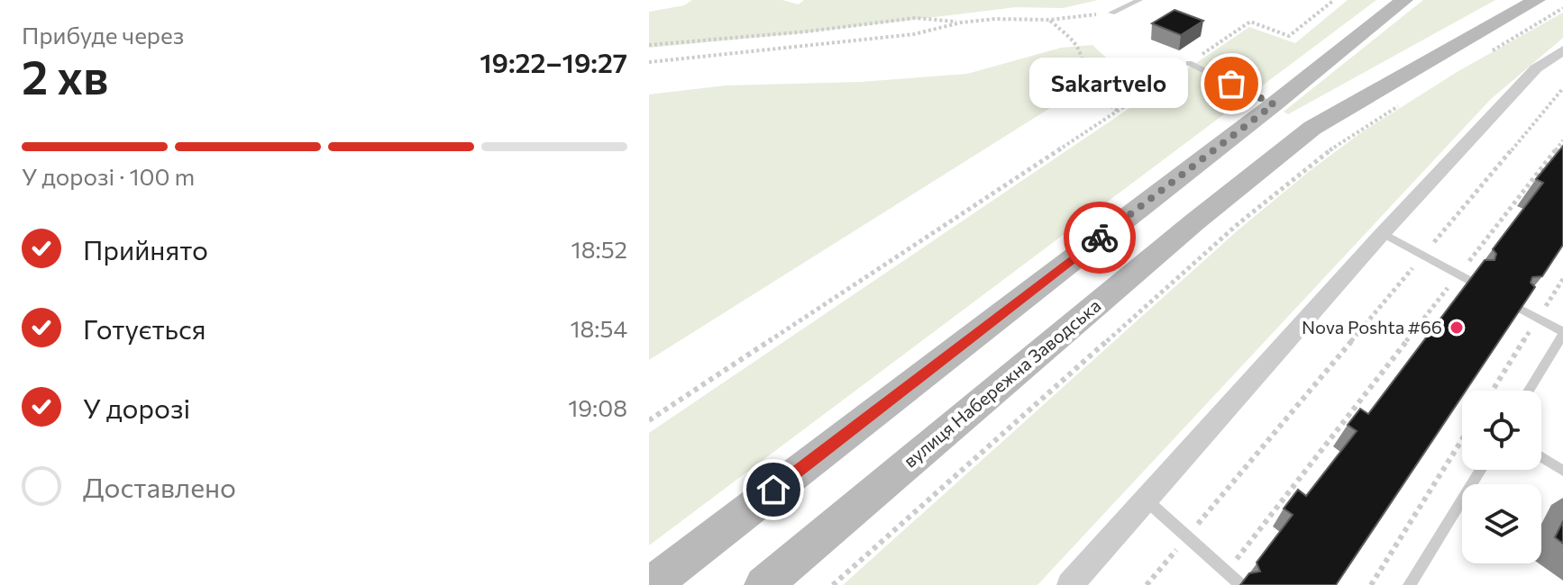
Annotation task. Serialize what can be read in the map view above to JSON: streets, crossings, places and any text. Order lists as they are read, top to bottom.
{
  "streets": {
    "main road": ["вулиця Набережна Заводська"]
  },
  "places": ["Sakartvelo", "Nova Poshta #66"],
  "page": {
    "heading": ["2 хв", "Прибуде через", "19:22–19:27"],
    "bubble": "Sakartvelo",
    "bar": "У дорозі · 100 m",
    "list": [
      ["Прийнято", "18:52"],
      ["Готується", "18:54"],
      ["У дорозі", "19:08"],
      "Доставлено"
    ]
  }
}
